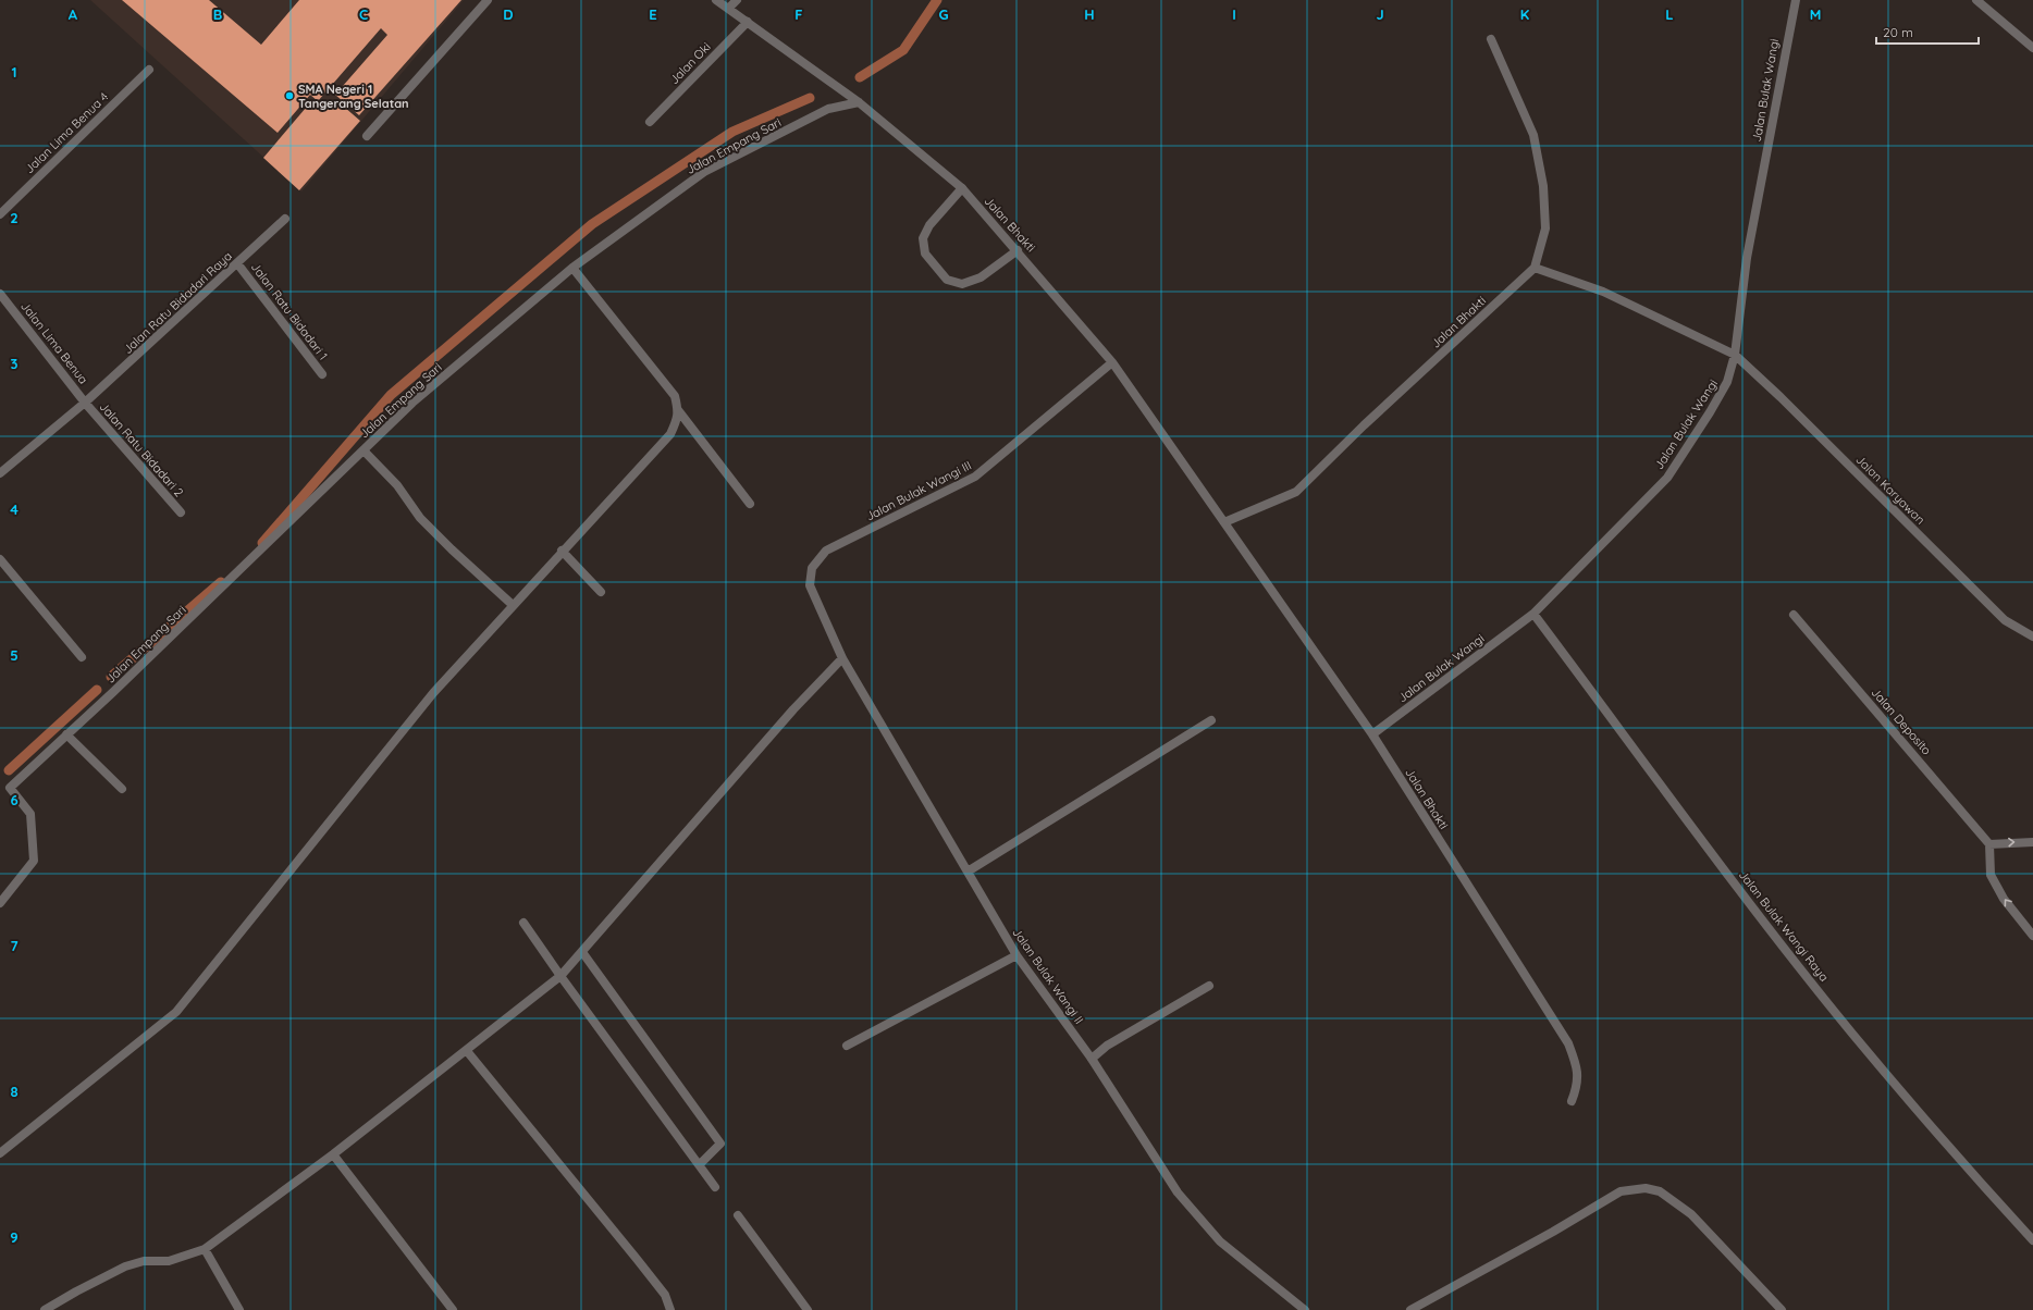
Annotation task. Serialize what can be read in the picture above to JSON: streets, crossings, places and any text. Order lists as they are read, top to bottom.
{
  "streets": {
    "street": [
      "Jalan Oki",
      "Jalan Bulak Wangi",
      "Jalan Lima Benua 4",
      "Jalan Empang Sari",
      "Jalan Bhakti",
      "Jalan Ratu Bidadari Raya",
      "Jalan Ratu Bidadari 1",
      "Jalan Lima Benua",
      "Jalan Ratu Bidadari 2",
      "Jalan Karyawan",
      "Jalan Bulak Wangi III",
      "Jalan Deposito",
      "Jalan Bulak Wangi Raya",
      "Jalan Bulak Wangi II"
    ]
  },
  "crossings": [
    ["Jalan Oki", "Jalan Bhakti"],
    ["Jalan Bulak Wangi", "Jalan Bhakti"],
    ["Jalan Bulak Wangi", "Jalan Karyawan"],
    ["Jalan Bulak Wangi", "Jalan Bulak Wangi Raya"],
    ["Jalan Empang Sari", "Jalan Bhakti"],
    ["Jalan Bhakti", "Jalan Bulak Wangi III"],
    ["Jalan Ratu Bidadari Raya", "Jalan Ratu Bidadari 1"],
    ["Jalan Ratu Bidadari Raya", "Jalan Lima Benua"],
    ["Jalan Ratu Bidadari Raya", "Jalan Ratu Bidadari 2"],
    ["Jalan Lima Benua", "Jalan Ratu Bidadari 2"],
    ["Jalan Bulak Wangi III", "Jalan Bulak Wangi II"]
  ],
  "places": ["SMA Negeri 1 Tangerang Selatan"],
  "scale_bar": "20 m",
  "grid": {
    "columns": [
      "A",
      "B",
      "C",
      "D",
      "E",
      "F",
      "G",
      "H",
      "I",
      "J",
      "K",
      "L",
      "M"
    ],
    "rows": [
      "1",
      "2",
      "3",
      "4",
      "5",
      "6",
      "7",
      "8",
      "9"
    ]
  }
}
